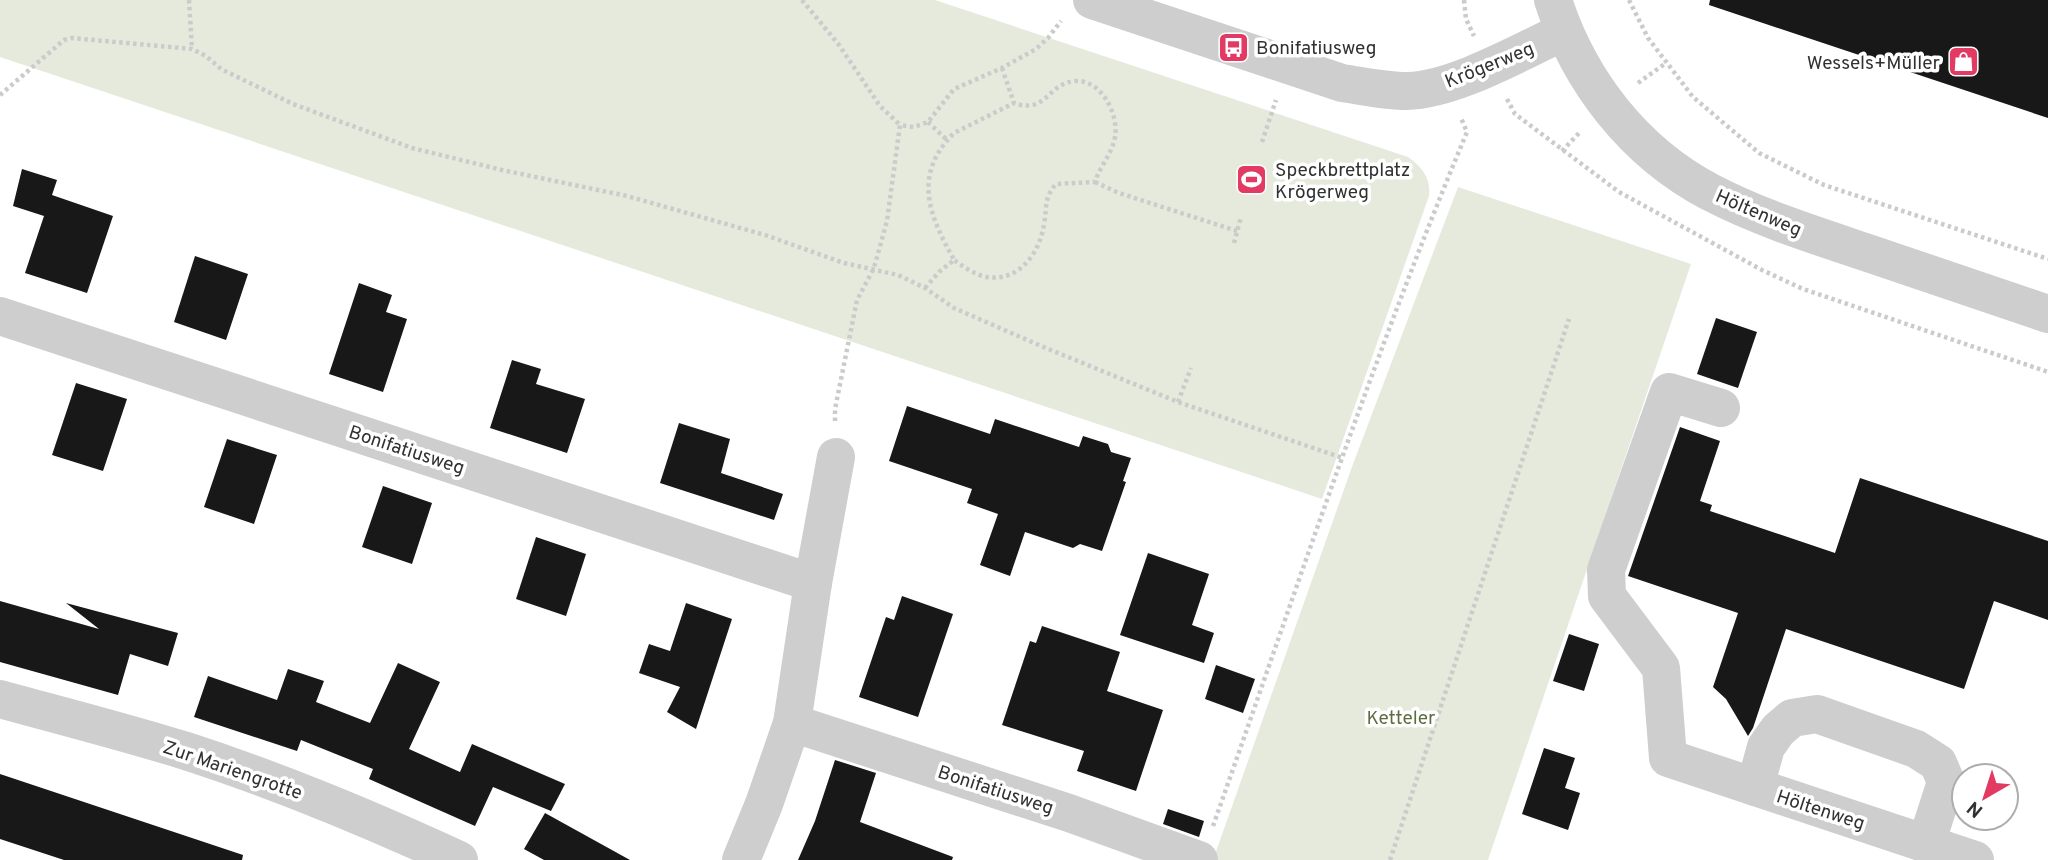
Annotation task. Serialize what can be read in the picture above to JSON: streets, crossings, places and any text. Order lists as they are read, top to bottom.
{
  "streets": {
    "street": [
      "Krögerweg",
      "Höltenweg",
      "Bonifatiusweg",
      "Zur Mariengrotte"
    ]
  },
  "crossings": [
    ["Krögerweg", "Höltenweg"]
  ],
  "parks": ["Ketteler"],
  "places": {
    "bus stop": ["Bonifatiusweg"],
    "shop": ["Wessels+Müller"],
    "sports": ["Speckbrettplatz Krögerweg"]
  },
  "north": "bottom left"
}
